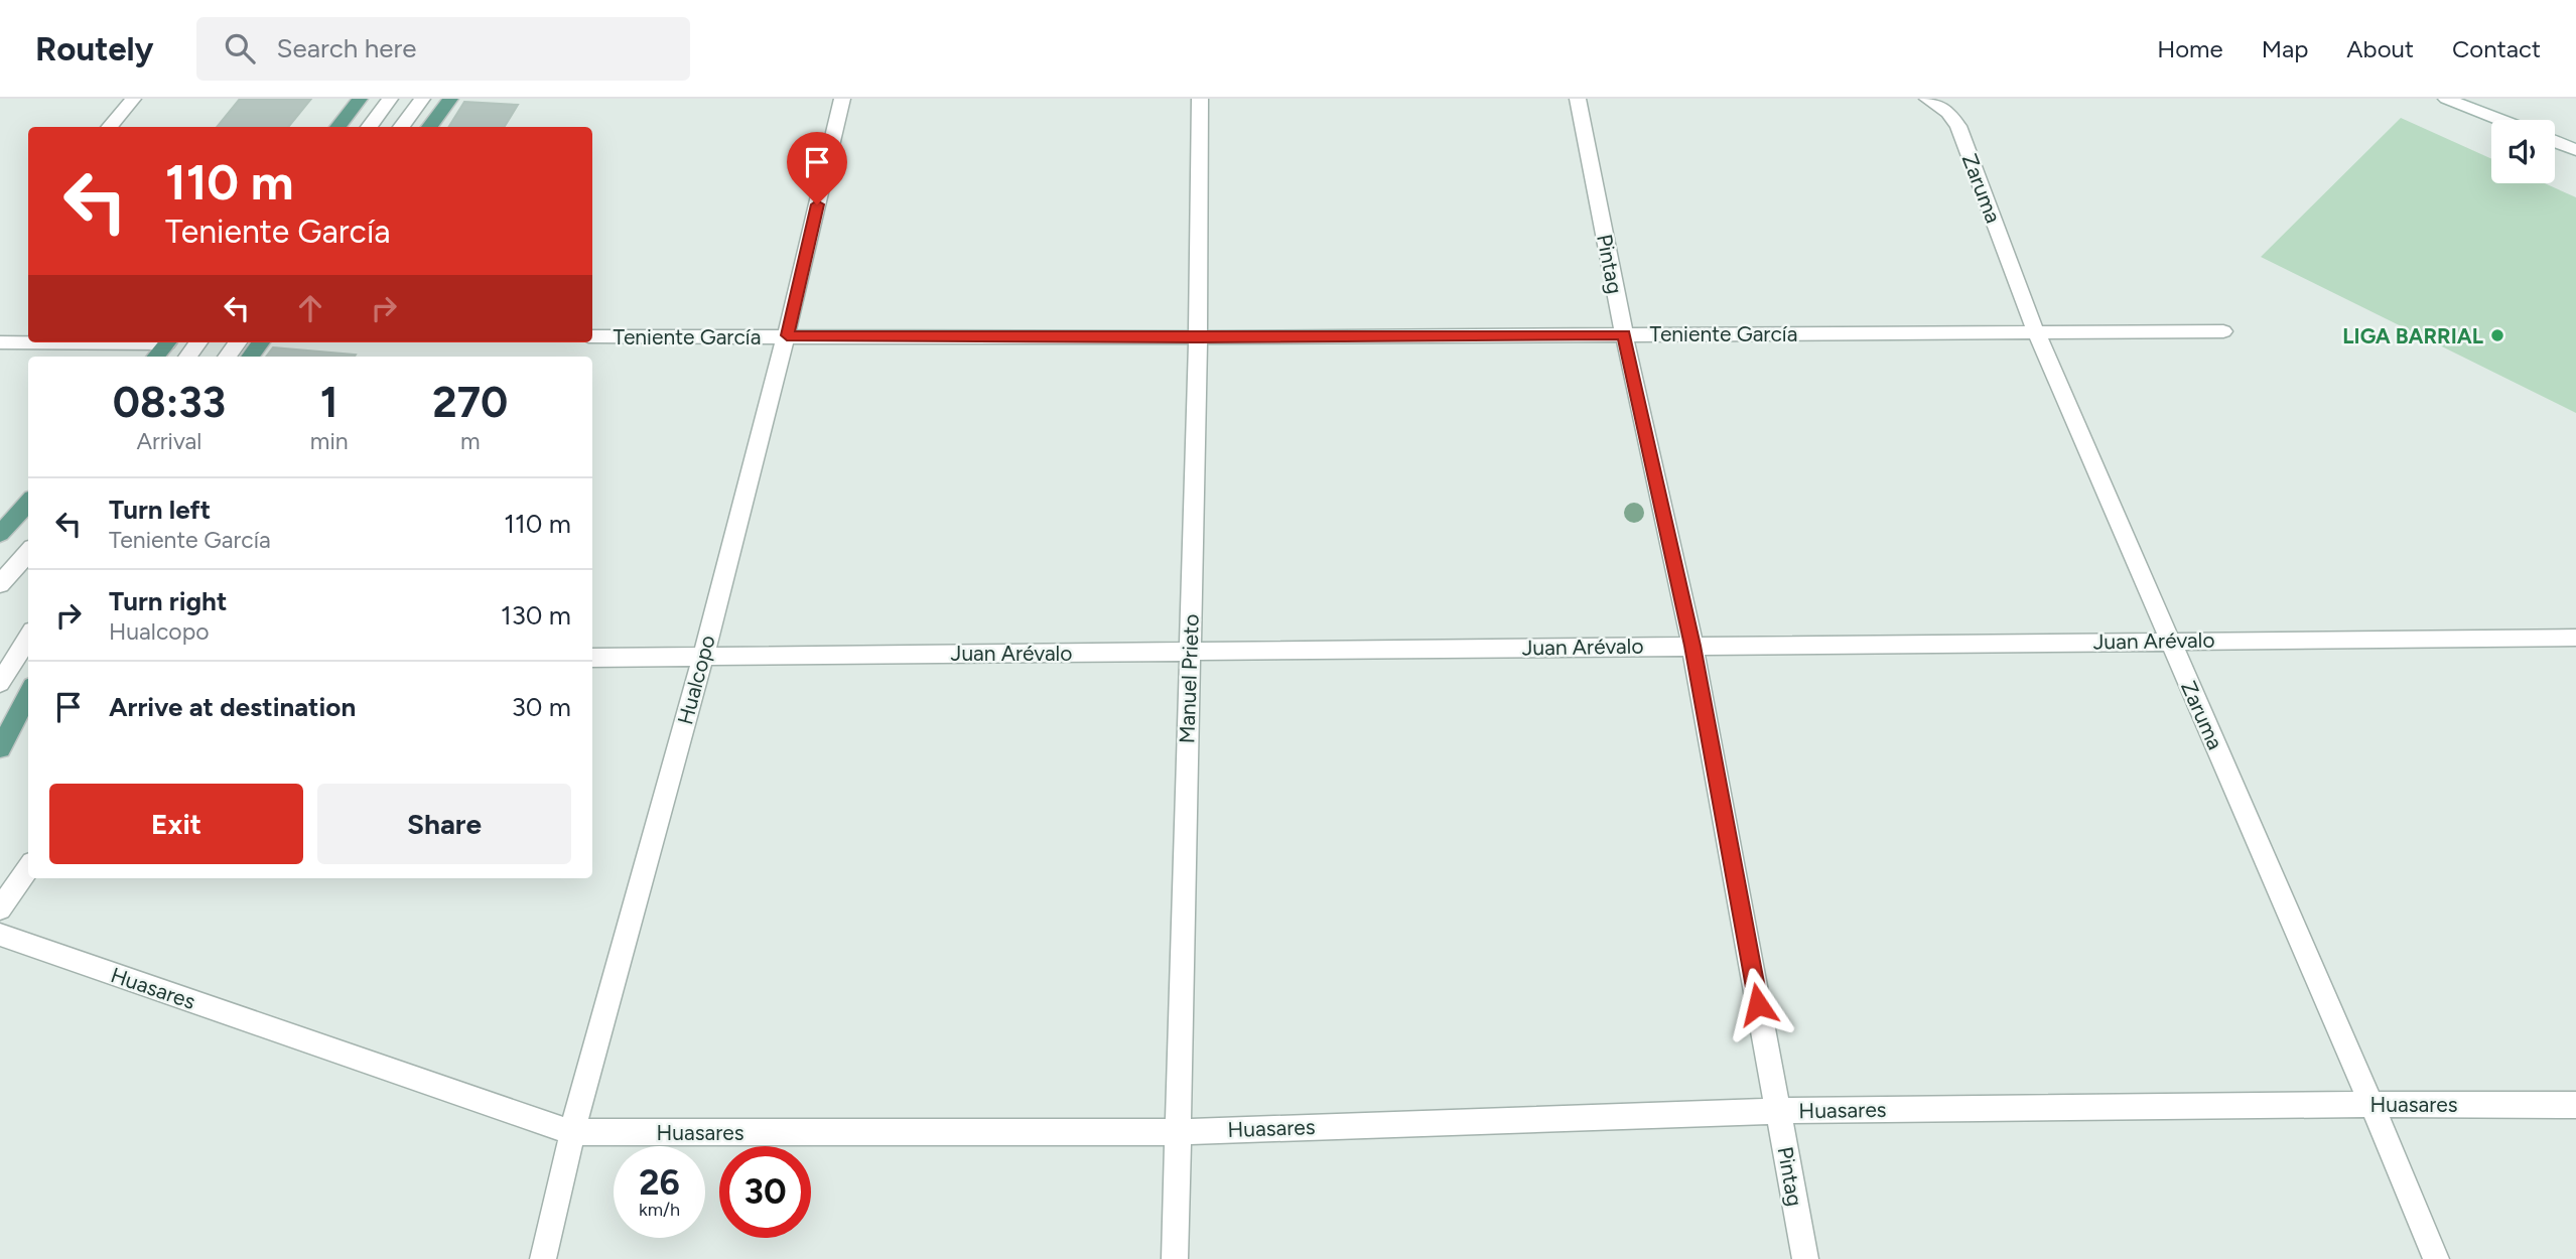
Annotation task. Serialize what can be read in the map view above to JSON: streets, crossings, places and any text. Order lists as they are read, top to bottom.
{
  "streets": {
    "street": [
      "Zaruma",
      "Pintag",
      "Teniente García",
      "Juan Arévalo",
      "Manuel Prieto",
      "Hualcopo",
      "Huasares"
    ]
  },
  "crossings": [
    ["Zaruma", "Teniente García"],
    ["Zaruma", "Juan Arévalo"],
    ["Zaruma", "Huasares"],
    ["Pintag", "Teniente García"],
    ["Pintag", "Juan Arévalo"],
    ["Pintag", "Huasares"],
    ["Teniente García", "Manuel Prieto"],
    ["Teniente García", "Hualcopo"],
    ["Juan Arévalo", "Manuel Prieto"],
    ["Juan Arévalo", "Hualcopo"],
    ["Manuel Prieto", "Huasares"],
    ["Hualcopo", "Huasares"]
  ],
  "places": ["LIGA BARRIAL"],
  "page": {
    "header": "Routely",
    "search": "Search here",
    "nav": [
      "Home",
      "Map",
      "About",
      "Contact"
    ],
    "turn": ["110 m", "Teniente García"],
    "eta": [
      "08:33",
      "Arrival",
      "1",
      "min",
      "270",
      "m"
    ],
    "list": [
      {
        "name": "Turn left",
        "note": "Teniente García",
        "value": "110 m"
      },
      {
        "name": "Turn right",
        "note": "Hualcopo",
        "value": "130 m"
      },
      {
        "name": "Arrive at destination",
        "value": "30 m"
      }
    ],
    "buttons": ["Exit", "Share"],
    "speed": "26 km/h",
    "limit": "30"
  }
}
